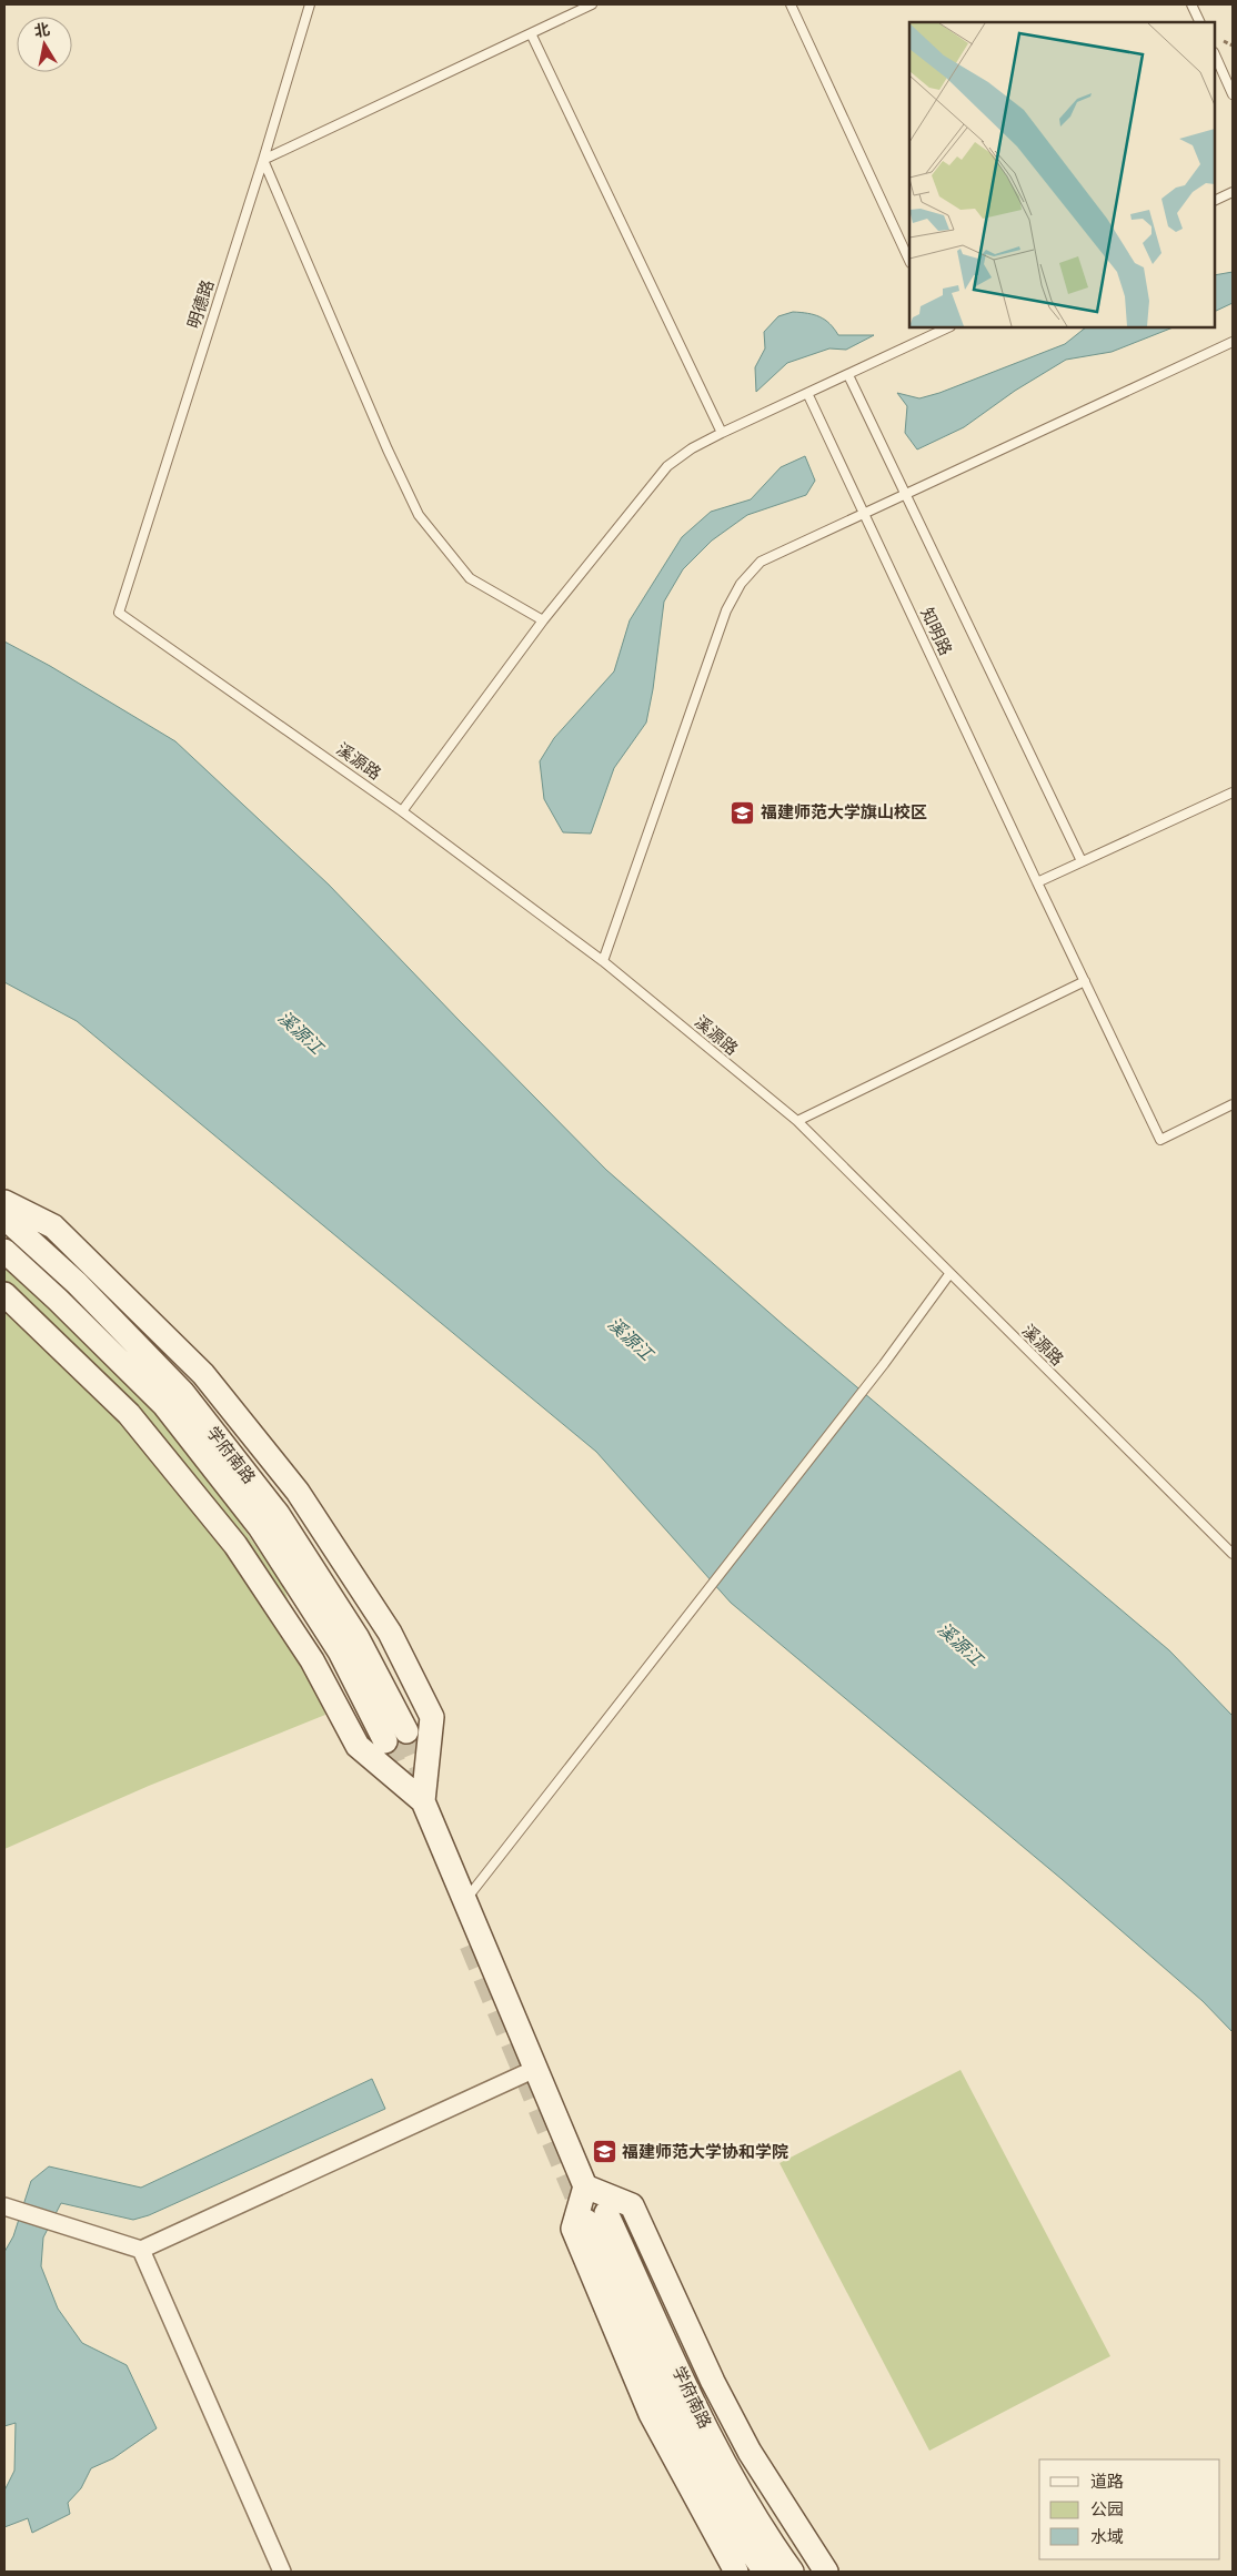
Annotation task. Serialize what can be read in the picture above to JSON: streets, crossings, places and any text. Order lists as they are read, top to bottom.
{
  "streets": {
    "main road": ["学府南路"],
    "lane": ["明德路", "知明路", "溪源路"]
  },
  "crossings": [
    ["明德路", "溪源路"]
  ],
  "water": ["溪源江"],
  "places": {
    "school or university": ["福建师范大学旗山校区", "福建师范大学协和学院"]
  },
  "legend": ["道路", "公园", "水域"],
  "north": "top"
}
